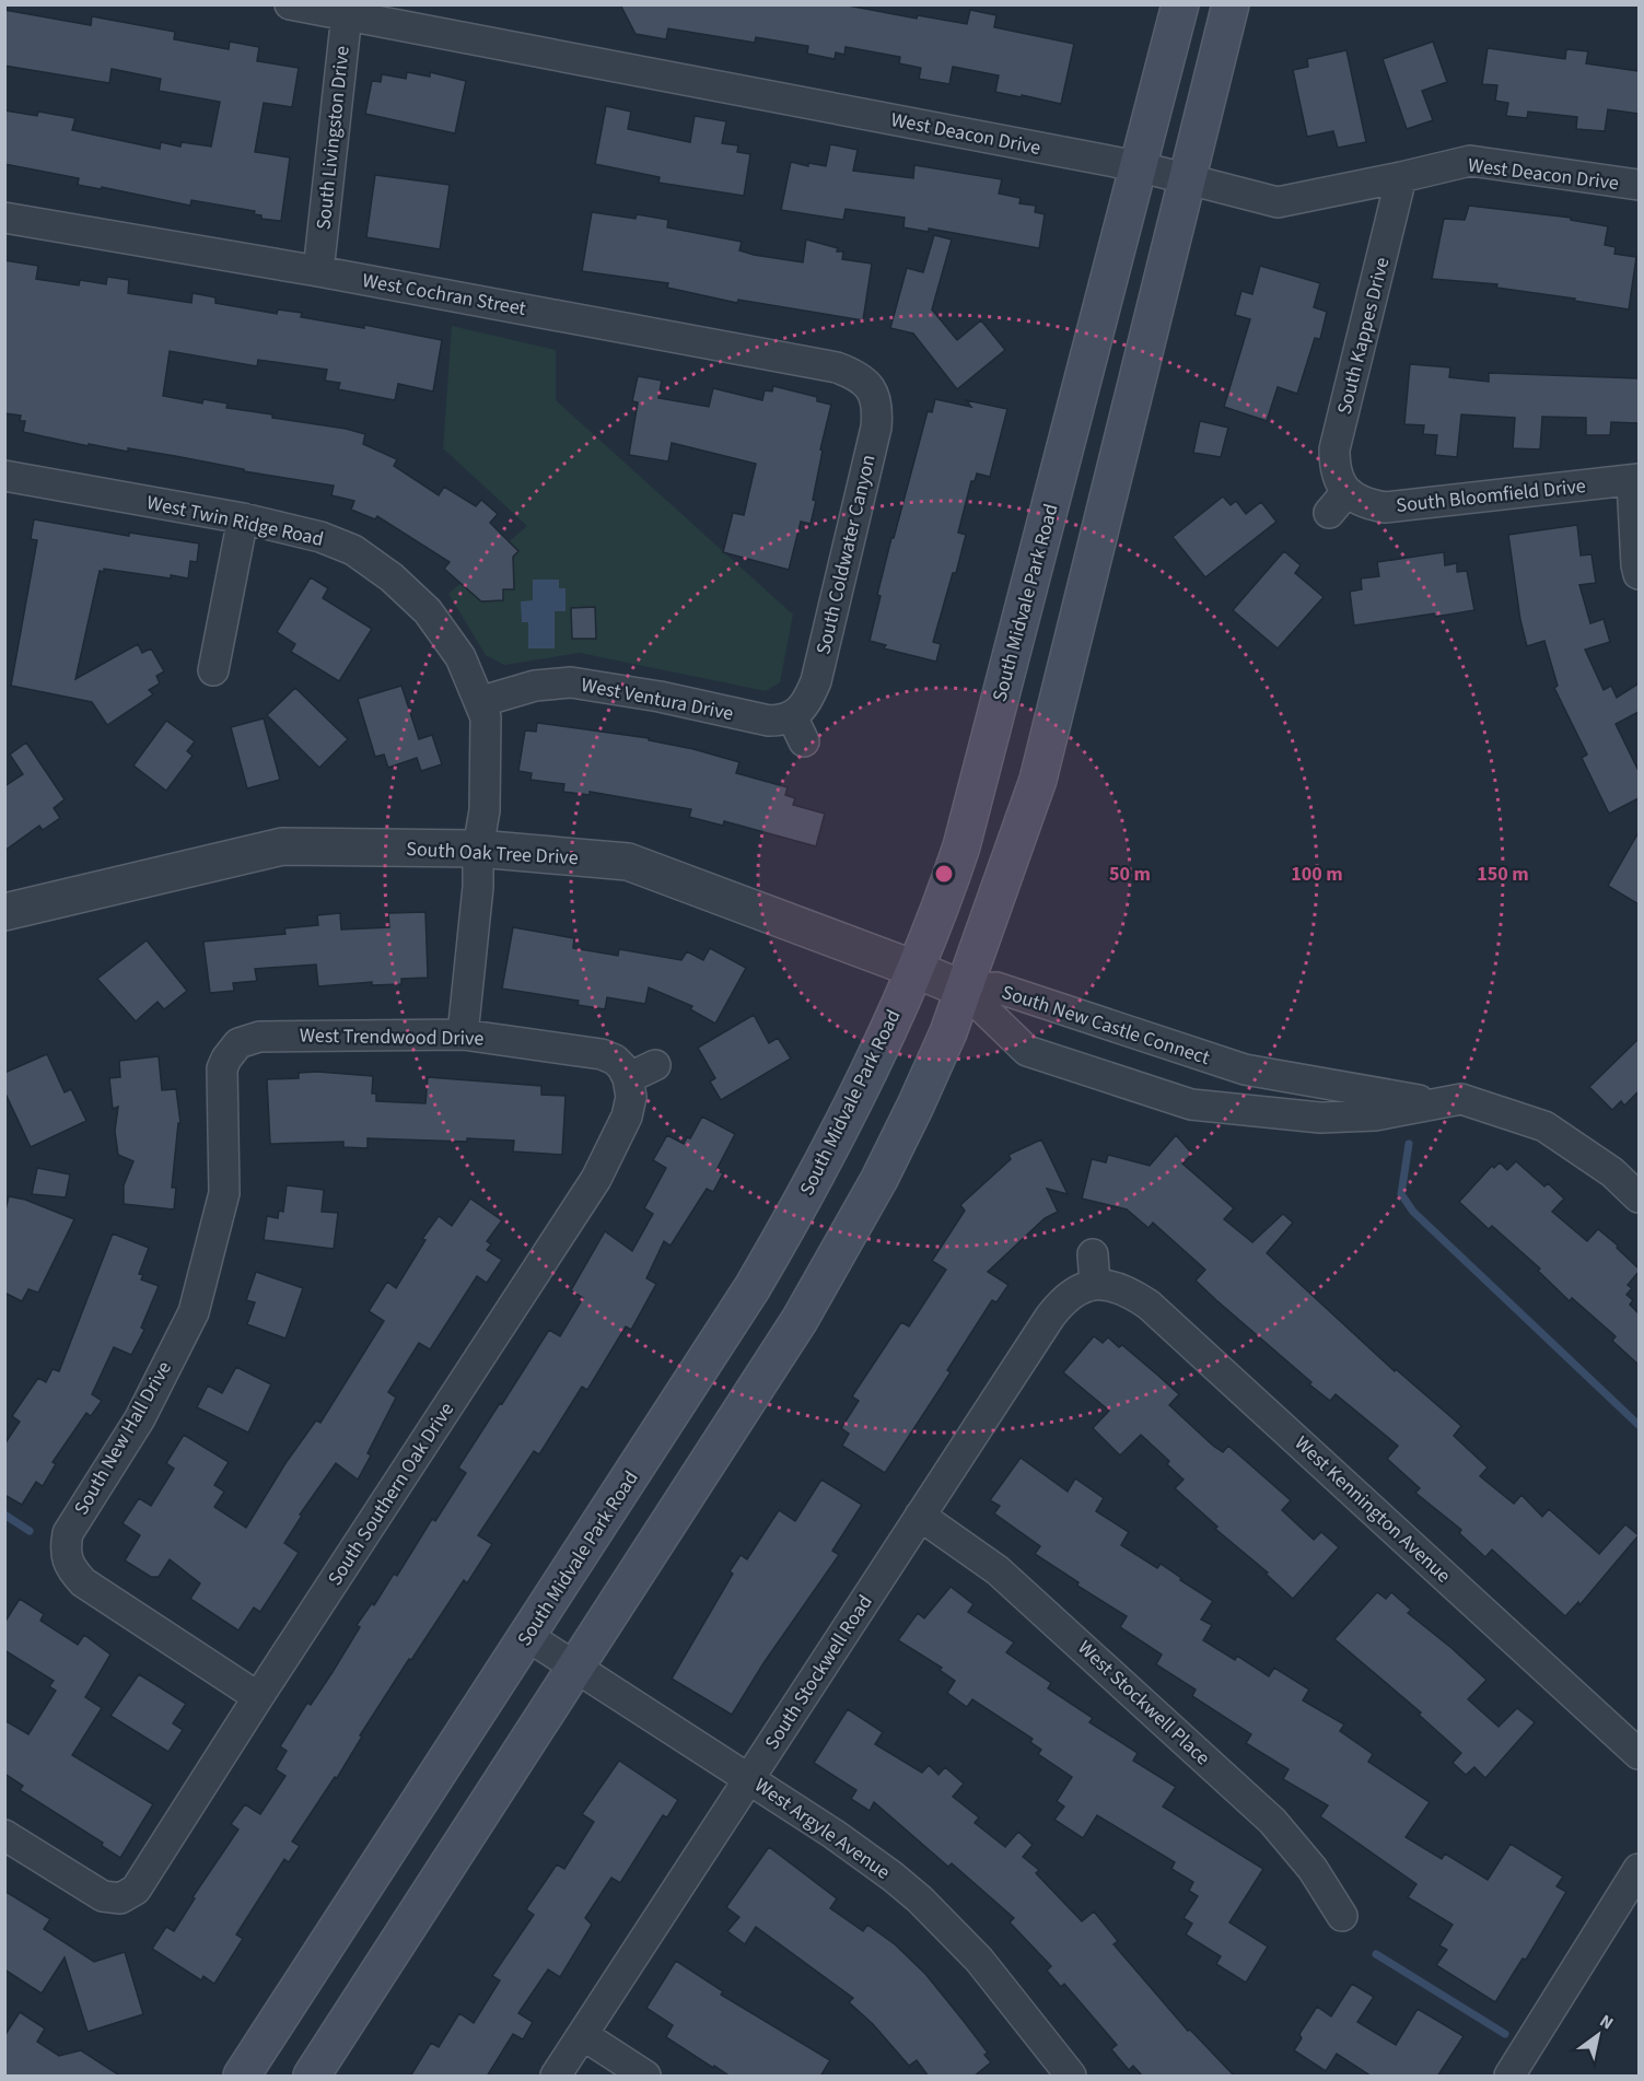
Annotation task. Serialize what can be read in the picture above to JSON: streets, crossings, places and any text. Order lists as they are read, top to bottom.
{
  "streets": {
    "main road": ["South Midvale Park Road"],
    "street": [
      "West Deacon Drive",
      "South Livingston Drive",
      "West Cochran Street",
      "South Kappes Drive",
      "South Bloomfield Drive",
      "West Twin Ridge Road",
      "South Coldwater Canyon",
      "West Ventura Drive",
      "South Oak Tree Drive",
      "South New Castle Connect",
      "West Trendwood Drive",
      "South New Hall Drive",
      "South Southern Oak Drive",
      "West Kennington Avenue",
      "South Stockwell Road",
      "West Stockwell Place",
      "West Argyle Avenue"
    ]
  },
  "crossings": [
    ["West Deacon Drive", "South Livingston Drive"],
    ["West Deacon Drive", "South Kappes Drive"],
    ["West Deacon Drive", "South Midvale Park Road"],
    ["South Livingston Drive", "West Cochran Street"],
    ["West Cochran Street", "South Coldwater Canyon"],
    ["South Kappes Drive", "South Bloomfield Drive"],
    ["West Twin Ridge Road", "West Ventura Drive"],
    ["West Twin Ridge Road", "South Oak Tree Drive"],
    ["West Twin Ridge Road", "West Trendwood Drive"],
    ["South Coldwater Canyon", "West Ventura Drive"],
    ["South Midvale Park Road", "South Oak Tree Drive"],
    ["South Midvale Park Road", "West Argyle Avenue"],
    ["South Oak Tree Drive", "South New Castle Connect"],
    ["West Trendwood Drive", "South New Hall Drive"],
    ["West Trendwood Drive", "South Southern Oak Drive"],
    ["South New Hall Drive", "South Southern Oak Drive"],
    ["West Kennington Avenue", "South Stockwell Road"],
    ["South Stockwell Road", "West Stockwell Place"],
    ["South Stockwell Road", "West Argyle Avenue"]
  ],
  "north": "top right",
  "rings": ["50 m", "100 m", "150 m"]
}
